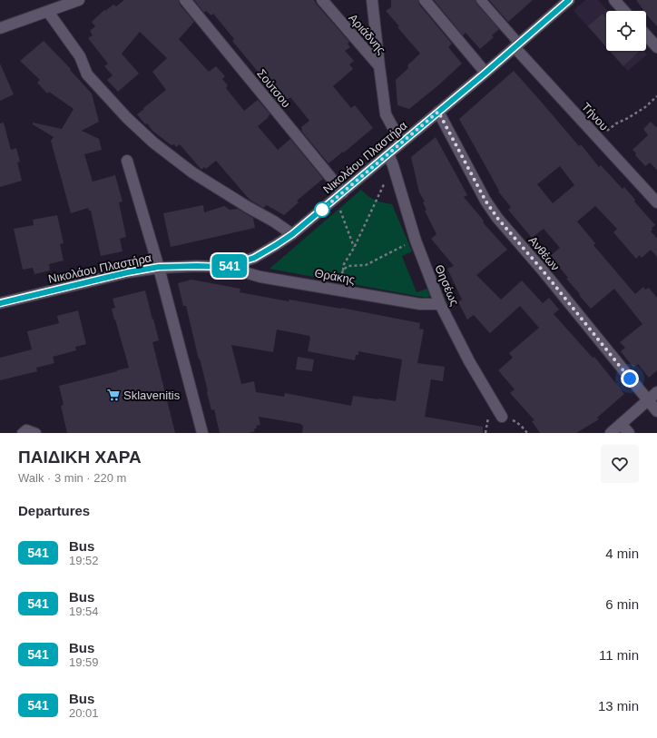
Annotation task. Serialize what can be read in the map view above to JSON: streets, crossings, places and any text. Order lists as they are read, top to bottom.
{
  "streets": {
    "street": [
      "Αριάδνης",
      "Σούτσου",
      "Τήνου",
      "Νικολάου Πλαστήρα",
      "Ανθέων",
      "Θράκης",
      "Θησέως"
    ]
  },
  "crossings": [
    ["Σούτσου", "Νικολάου Πλαστήρα"],
    ["Τήνου", "Νικολάου Πλαστήρα"],
    ["Νικολάου Πλαστήρα", "Ανθέων"],
    ["Νικολάου Πλαστήρα", "Θράκης"],
    ["Νικολάου Πλαστήρα", "Θησέως"],
    ["Θράκης", "Θησέως"]
  ],
  "places": {
    "supermarket": ["Sklavenitis"]
  },
  "lines": ["bus line 541"],
  "page": {
    "on_map": "541",
    "heading": [
      ["ΠΑΙΔΙΚΗ ΧΑΡΑ", "Walk · 3 min · 220 m"],
      "Departures"
    ],
    "list": [
      {
        "mark": "541",
        "name": "Bus",
        "note": "19:52",
        "value": "4 min"
      },
      {
        "mark": "541",
        "name": "Bus",
        "note": "19:54",
        "value": "6 min"
      },
      {
        "mark": "541",
        "name": "Bus",
        "note": "19:59",
        "value": "11 min"
      },
      {
        "mark": "541",
        "name": "Bus",
        "note": "20:01",
        "value": "13 min"
      }
    ]
  }
}
